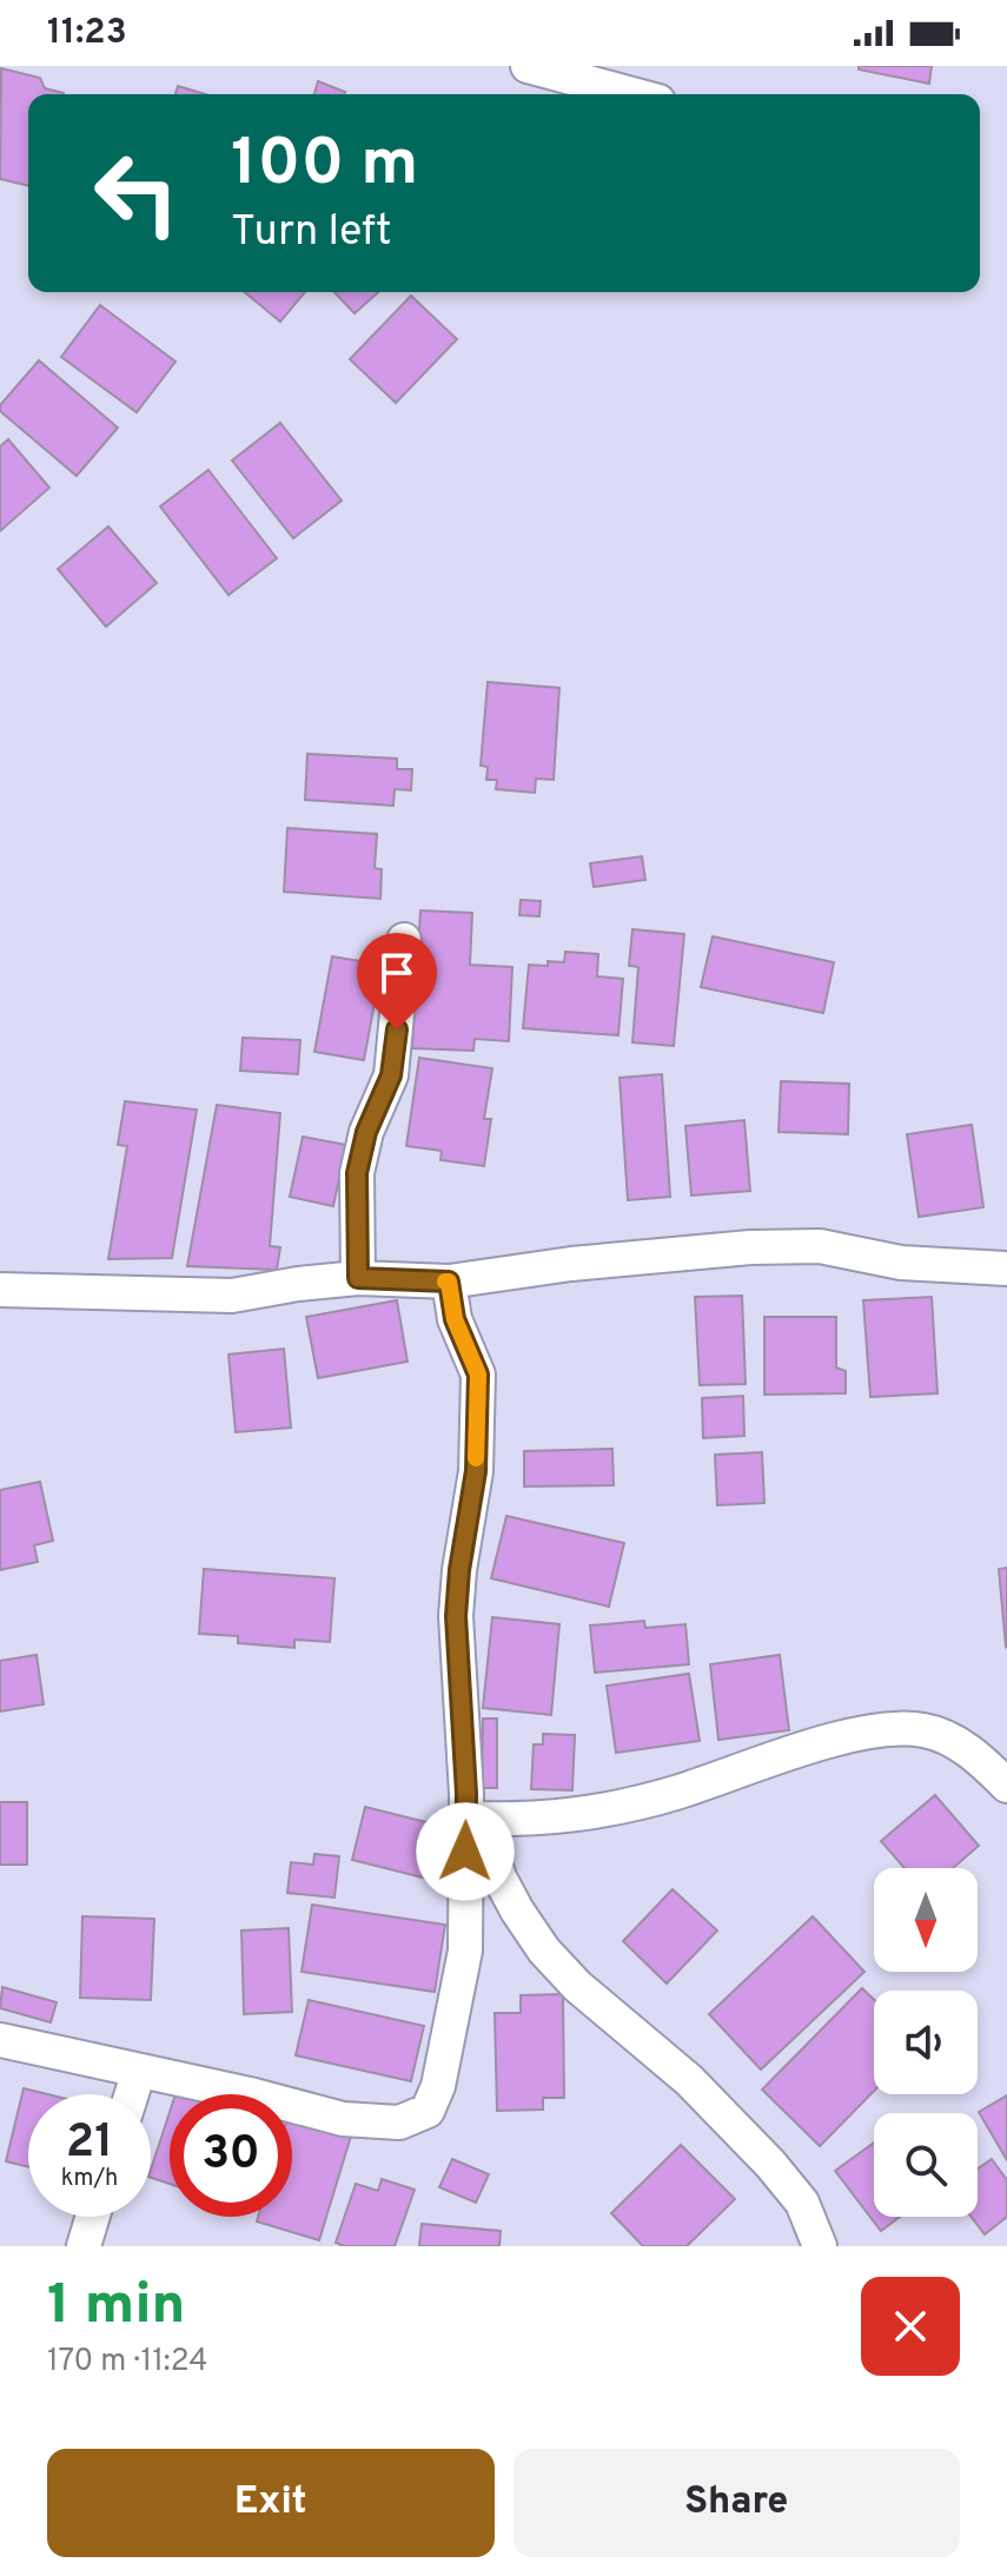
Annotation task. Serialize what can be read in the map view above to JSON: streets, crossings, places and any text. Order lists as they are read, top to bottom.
{
  "north": "bottom",
  "page": {
    "status": "11:23",
    "turn": ["100 m", "Turn left"],
    "speed": "21 km/h",
    "limit": "30",
    "heading": ["1 min", "170 m · 11:24"],
    "buttons": ["Exit", "Share"]
  }
}
